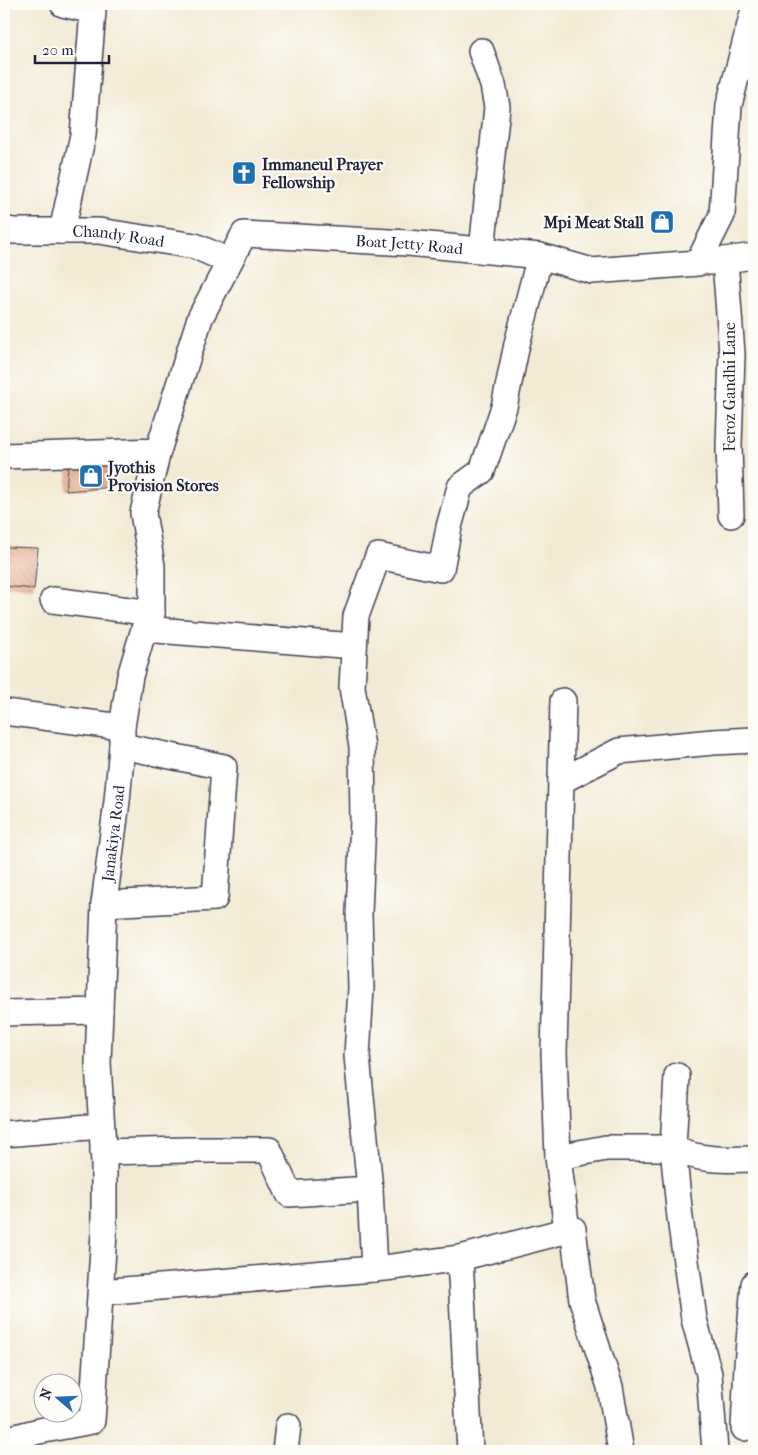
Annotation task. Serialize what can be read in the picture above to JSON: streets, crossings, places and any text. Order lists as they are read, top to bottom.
{
  "streets": {
    "street": [
      "Chandy Road",
      "Boat Jetty Road",
      "Feroz Gandhi Lane",
      "Janakiya Road"
    ]
  },
  "crossings": [
    ["Chandy Road", "Boat Jetty Road"],
    ["Boat Jetty Road", "Feroz Gandhi Lane"],
    ["Boat Jetty Road", "Janakiya Road"]
  ],
  "places": {
    "church": ["Immaneul Prayer Fellowship"],
    "shop": ["Mpi Meat Stall", "Jyothis Provision Stores"]
  },
  "scale_bar": "20 m",
  "north": "left"
}
